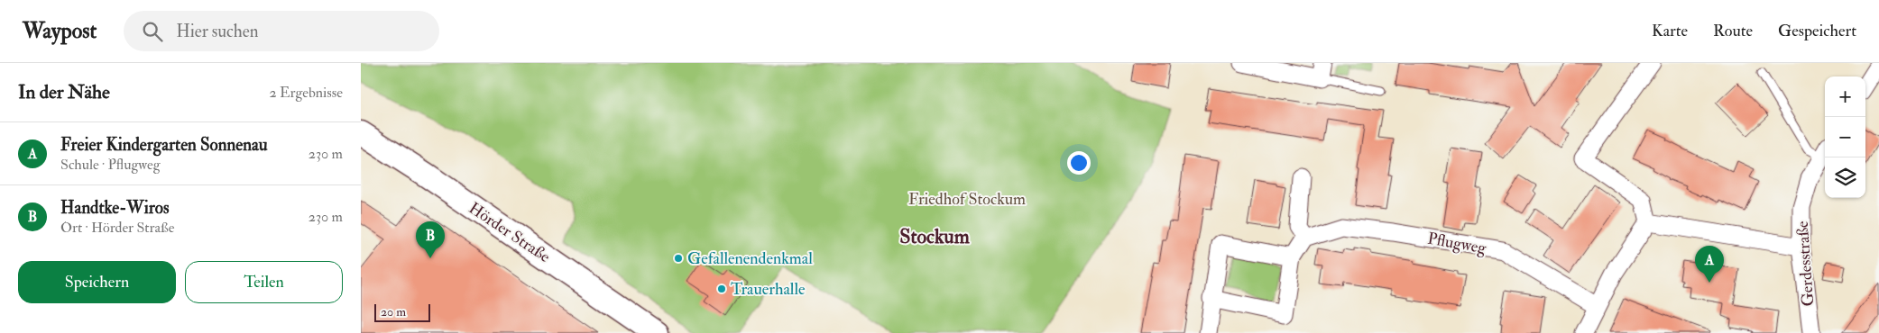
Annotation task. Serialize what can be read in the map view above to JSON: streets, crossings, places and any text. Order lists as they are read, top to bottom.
{
  "streets": {
    "main road": ["Hörder Straße"],
    "street": ["Pflugweg", "Gerdesstraße"]
  },
  "districts": ["Stockum"],
  "parks": ["Friedhof Stockum"],
  "places": ["Gefallenendenkmal", "Trauerhalle"],
  "scale_bar": "20 m",
  "page": {
    "header": "Waypost",
    "search": "Hier suchen",
    "nav": ["Karte", "Route", "Gespeichert"],
    "heading": ["In der Nähe", "2 Ergebnisse"],
    "map_buttons": ["+", "−"],
    "list": [
      {
        "mark": "A",
        "name": "Freier Kindergarten Sonnenau",
        "note": "Schule · Pflugweg",
        "value": "230 m"
      },
      {
        "mark": "B",
        "name": "Handtke-Wiros",
        "note": "Ort · Hörder Straße",
        "value": "230 m"
      }
    ],
    "pins": ["B", "A"],
    "buttons": ["Speichern", "Teilen"],
    "scale": "20 m"
  }
}
